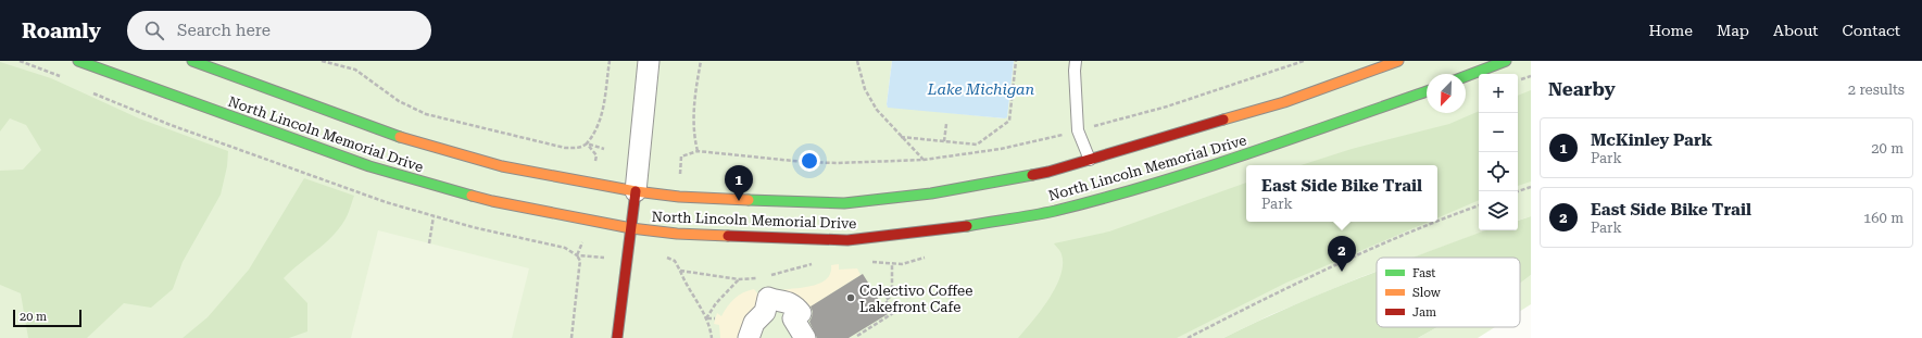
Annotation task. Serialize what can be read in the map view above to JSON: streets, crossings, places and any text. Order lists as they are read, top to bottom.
{
  "streets": {
    "main road": ["North Lincoln Memorial Drive"]
  },
  "water": ["Lake Michigan"],
  "places": ["Colectivo Coffee Lakefront Cafe"],
  "legend": ["Fast", "Slow", "Jam"],
  "scale_bar": "20 m",
  "north": "bottom left",
  "page": {
    "header": "Roamly",
    "search": "Search here",
    "nav": [
      "Home",
      "Map",
      "About",
      "Contact"
    ],
    "heading": ["Nearby", "2 results"],
    "map_buttons": ["+", "−"],
    "list": [
      {
        "mark": "1",
        "name": "McKinley Park",
        "note": "Park",
        "value": "20 m"
      },
      {
        "mark": "2",
        "name": "East Side Bike Trail",
        "note": "Park",
        "value": "160 m"
      }
    ],
    "pins": ["1", "2"],
    "popup": ["East Side Bike Trail", "Park"],
    "scale": "20 m"
  }
}
